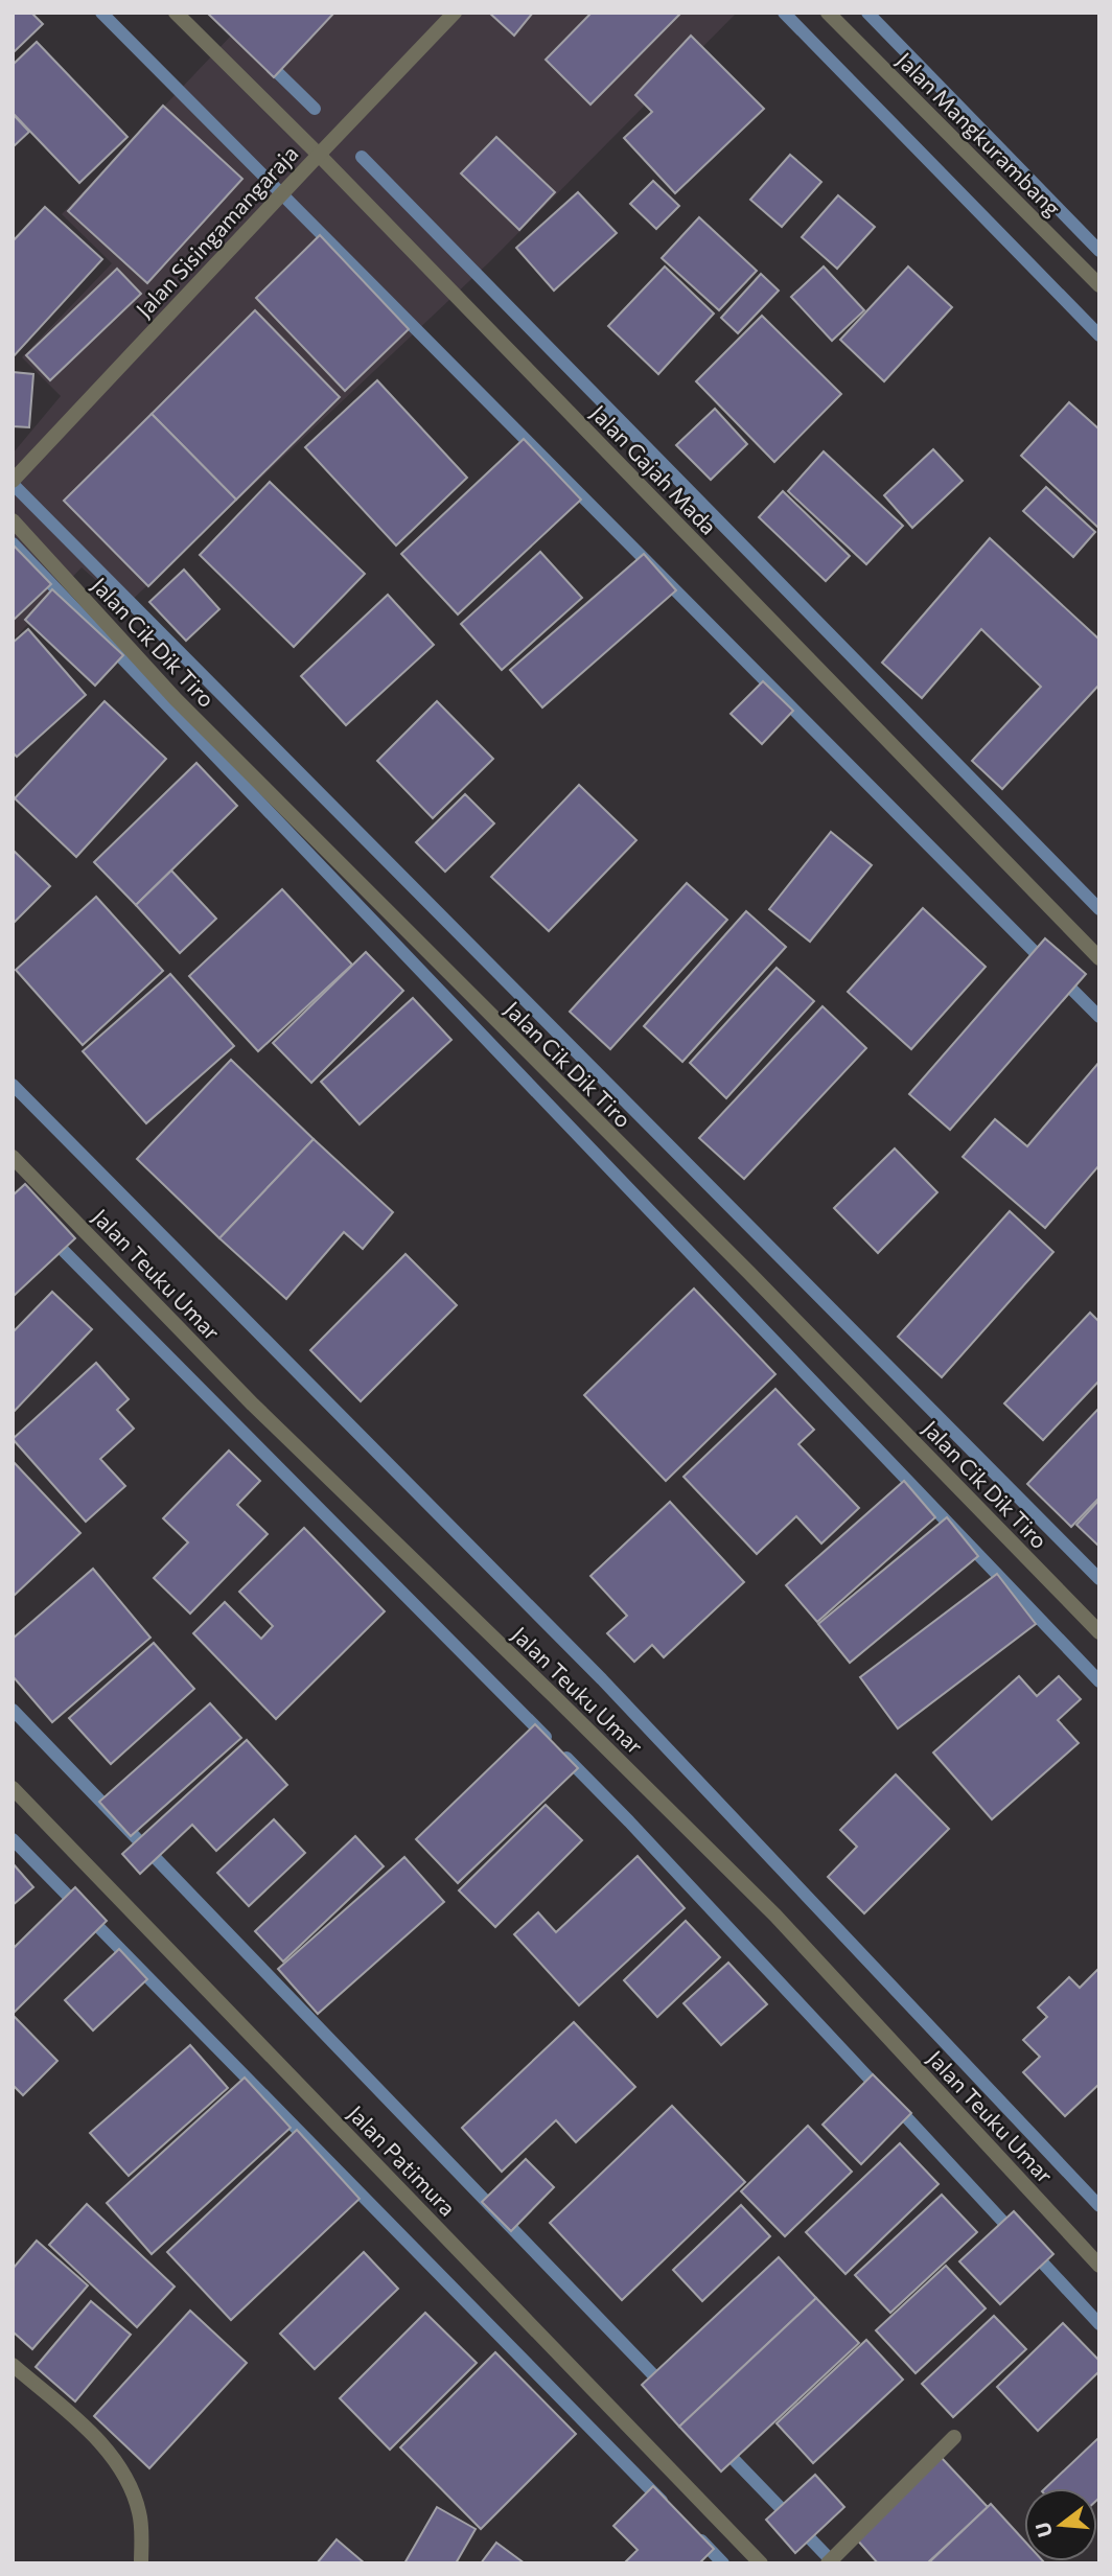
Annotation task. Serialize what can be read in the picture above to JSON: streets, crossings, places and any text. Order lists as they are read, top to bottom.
{
  "streets": {
    "street": [
      "Jalan Mangkurambang",
      "Jalan Sisingamangaraja",
      "Jalan Gajah Mada",
      "Jalan Cik Dik Tiro",
      "Jalan Teuku Umar",
      "Jalan Patimura"
    ]
  },
  "crossings": [
    ["Jalan Sisingamangaraja", "Jalan Gajah Mada"]
  ],
  "north": "left"
}
